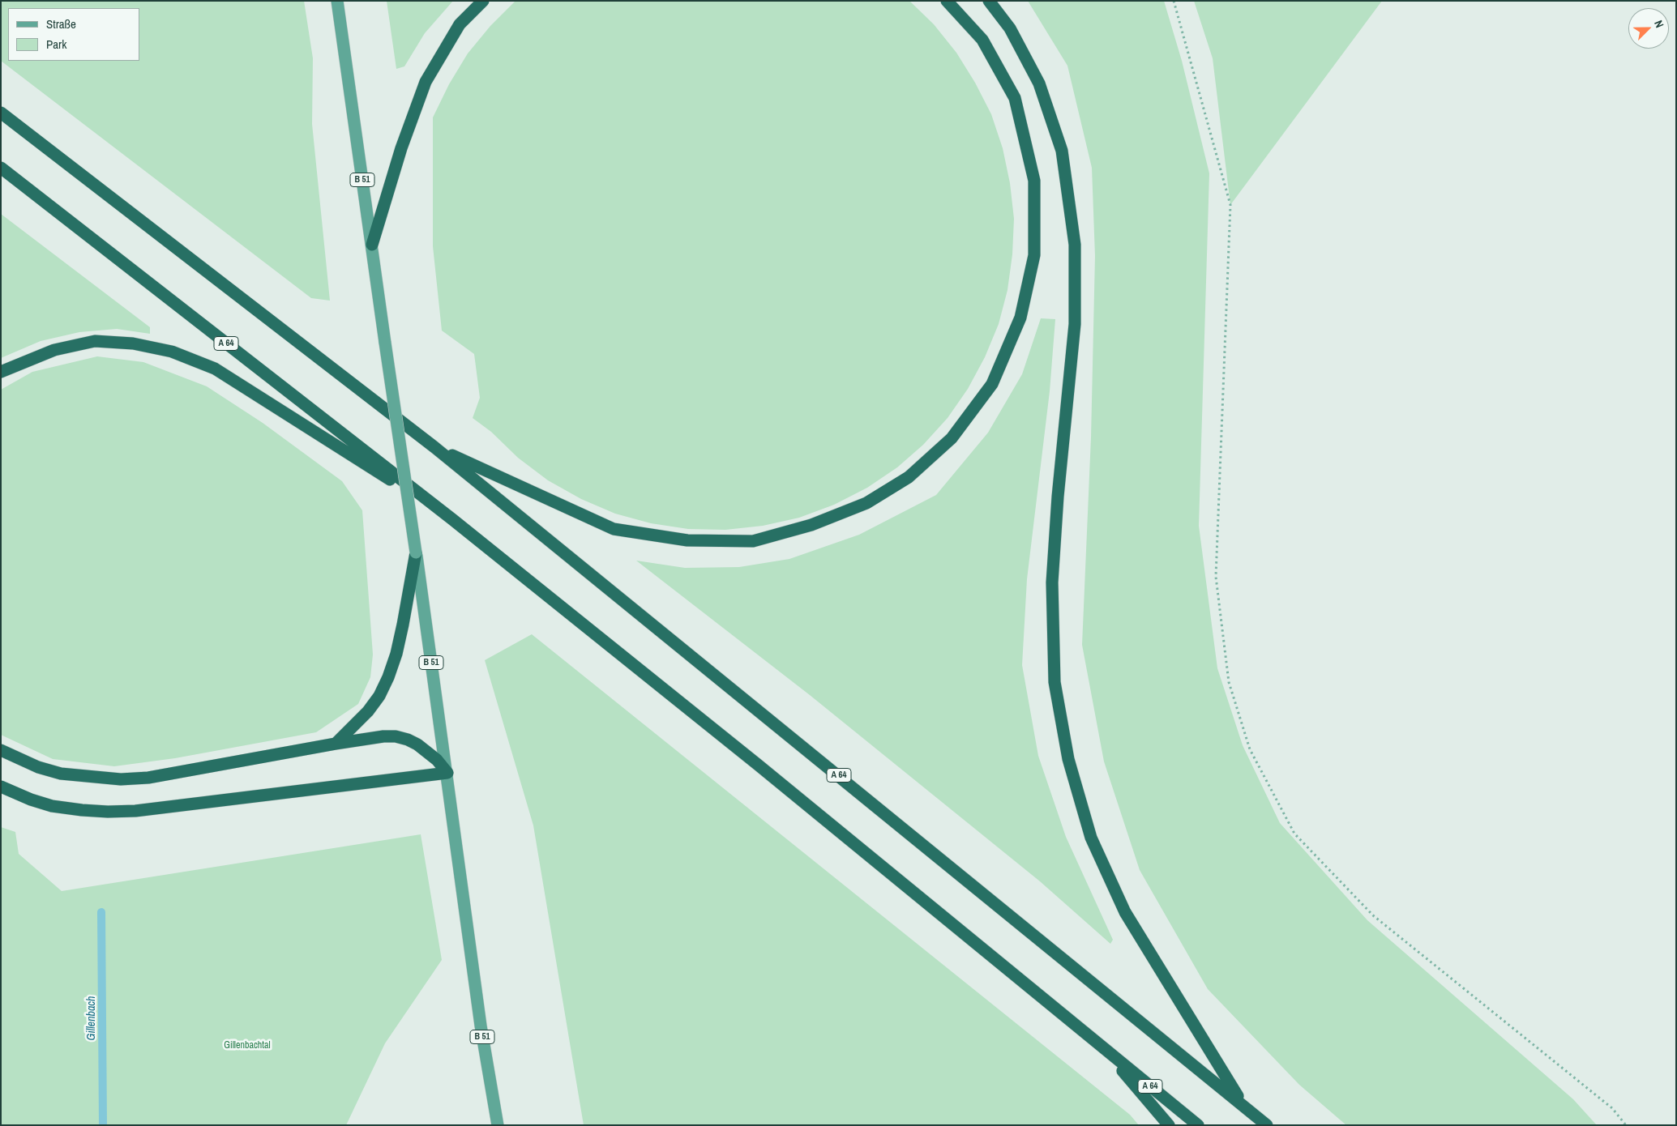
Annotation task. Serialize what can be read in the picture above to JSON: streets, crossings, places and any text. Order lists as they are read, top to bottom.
{
  "streets": {
    "highway": ["A 64"],
    "main road": ["B 51"]
  },
  "water": ["Gillenbach"],
  "parks": ["Gillenbachtal"],
  "legend": ["Straße", "Park"],
  "north": "top right"
}
